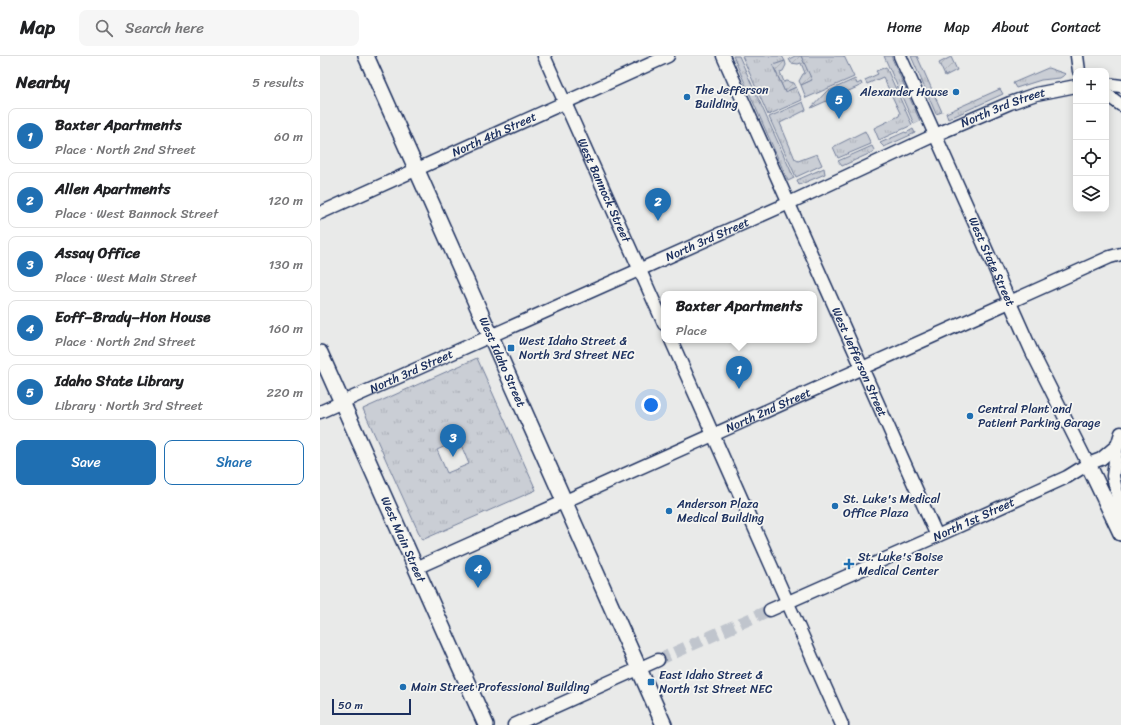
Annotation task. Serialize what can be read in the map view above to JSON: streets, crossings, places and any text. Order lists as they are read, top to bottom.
{
  "streets": {
    "main road": ["West Idaho Street", "West Main Street"],
    "street": [
      "North 3rd Street",
      "North 4th Street",
      "West Bannock Street",
      "West State Street",
      "West Jefferson Street",
      "North 2nd Street",
      "North 1st Street"
    ]
  },
  "crossings": [
    ["North 3rd Street", "West Bannock Street"],
    ["North 3rd Street", "West State Street"],
    ["North 3rd Street", "West Idaho Street"],
    ["North 3rd Street", "West Jefferson Street"],
    ["North 3rd Street", "West Main Street"],
    ["North 4th Street", "West Bannock Street"],
    ["North 4th Street", "West Idaho Street"],
    ["West State Street", "North 2nd Street"],
    ["West State Street", "North 1st Street"],
    ["West Idaho Street", "North 2nd Street"],
    ["West Jefferson Street", "North 2nd Street"],
    ["West Jefferson Street", "North 1st Street"],
    ["North 2nd Street", "West Main Street"]
  ],
  "places": {
    "other": [
      "Alexander House",
      "The Jefferson Building",
      "Central Plant and Patient Parking Garage",
      "St. Luke's Medical Office Plaza",
      "Anderson Plaza Medical Building",
      "Main Street Professional Building"
    ],
    "transit": ["West Idaho Street & North 3rd Street NEC", "East Idaho Street & North 1st Street NEC"],
    "health": ["St. Luke's Boise Medical Center"]
  },
  "scale_bar": "50 m",
  "page": {
    "header": "Map",
    "search": "Search here",
    "nav": [
      "Home",
      "Map",
      "About",
      "Contact"
    ],
    "heading": ["Nearby", "5 results"],
    "map_buttons": ["+", "−"],
    "pins": [
      "5",
      "2",
      "1",
      "3",
      "4"
    ],
    "list": [
      {
        "mark": "1",
        "name": "Baxter Apartments",
        "note": "Place · North 2nd Street",
        "value": "60 m"
      },
      {
        "mark": "2",
        "name": "Allen Apartments",
        "note": "Place · West Bannock Street",
        "value": "120 m"
      },
      {
        "mark": "3",
        "name": "Assay Office",
        "note": "Place · West Main Street",
        "value": "130 m"
      },
      {
        "mark": "4",
        "name": "Eoff–Brady–Hon House",
        "note": "Place · North 2nd Street",
        "value": "160 m"
      },
      {
        "mark": "5",
        "name": "Idaho State Library",
        "note": "Library · North 3rd Street",
        "value": "220 m"
      }
    ],
    "popup": ["Baxter Apartments", "Place"],
    "buttons": ["Save", "Share"],
    "scale": "50 m"
  }
}
